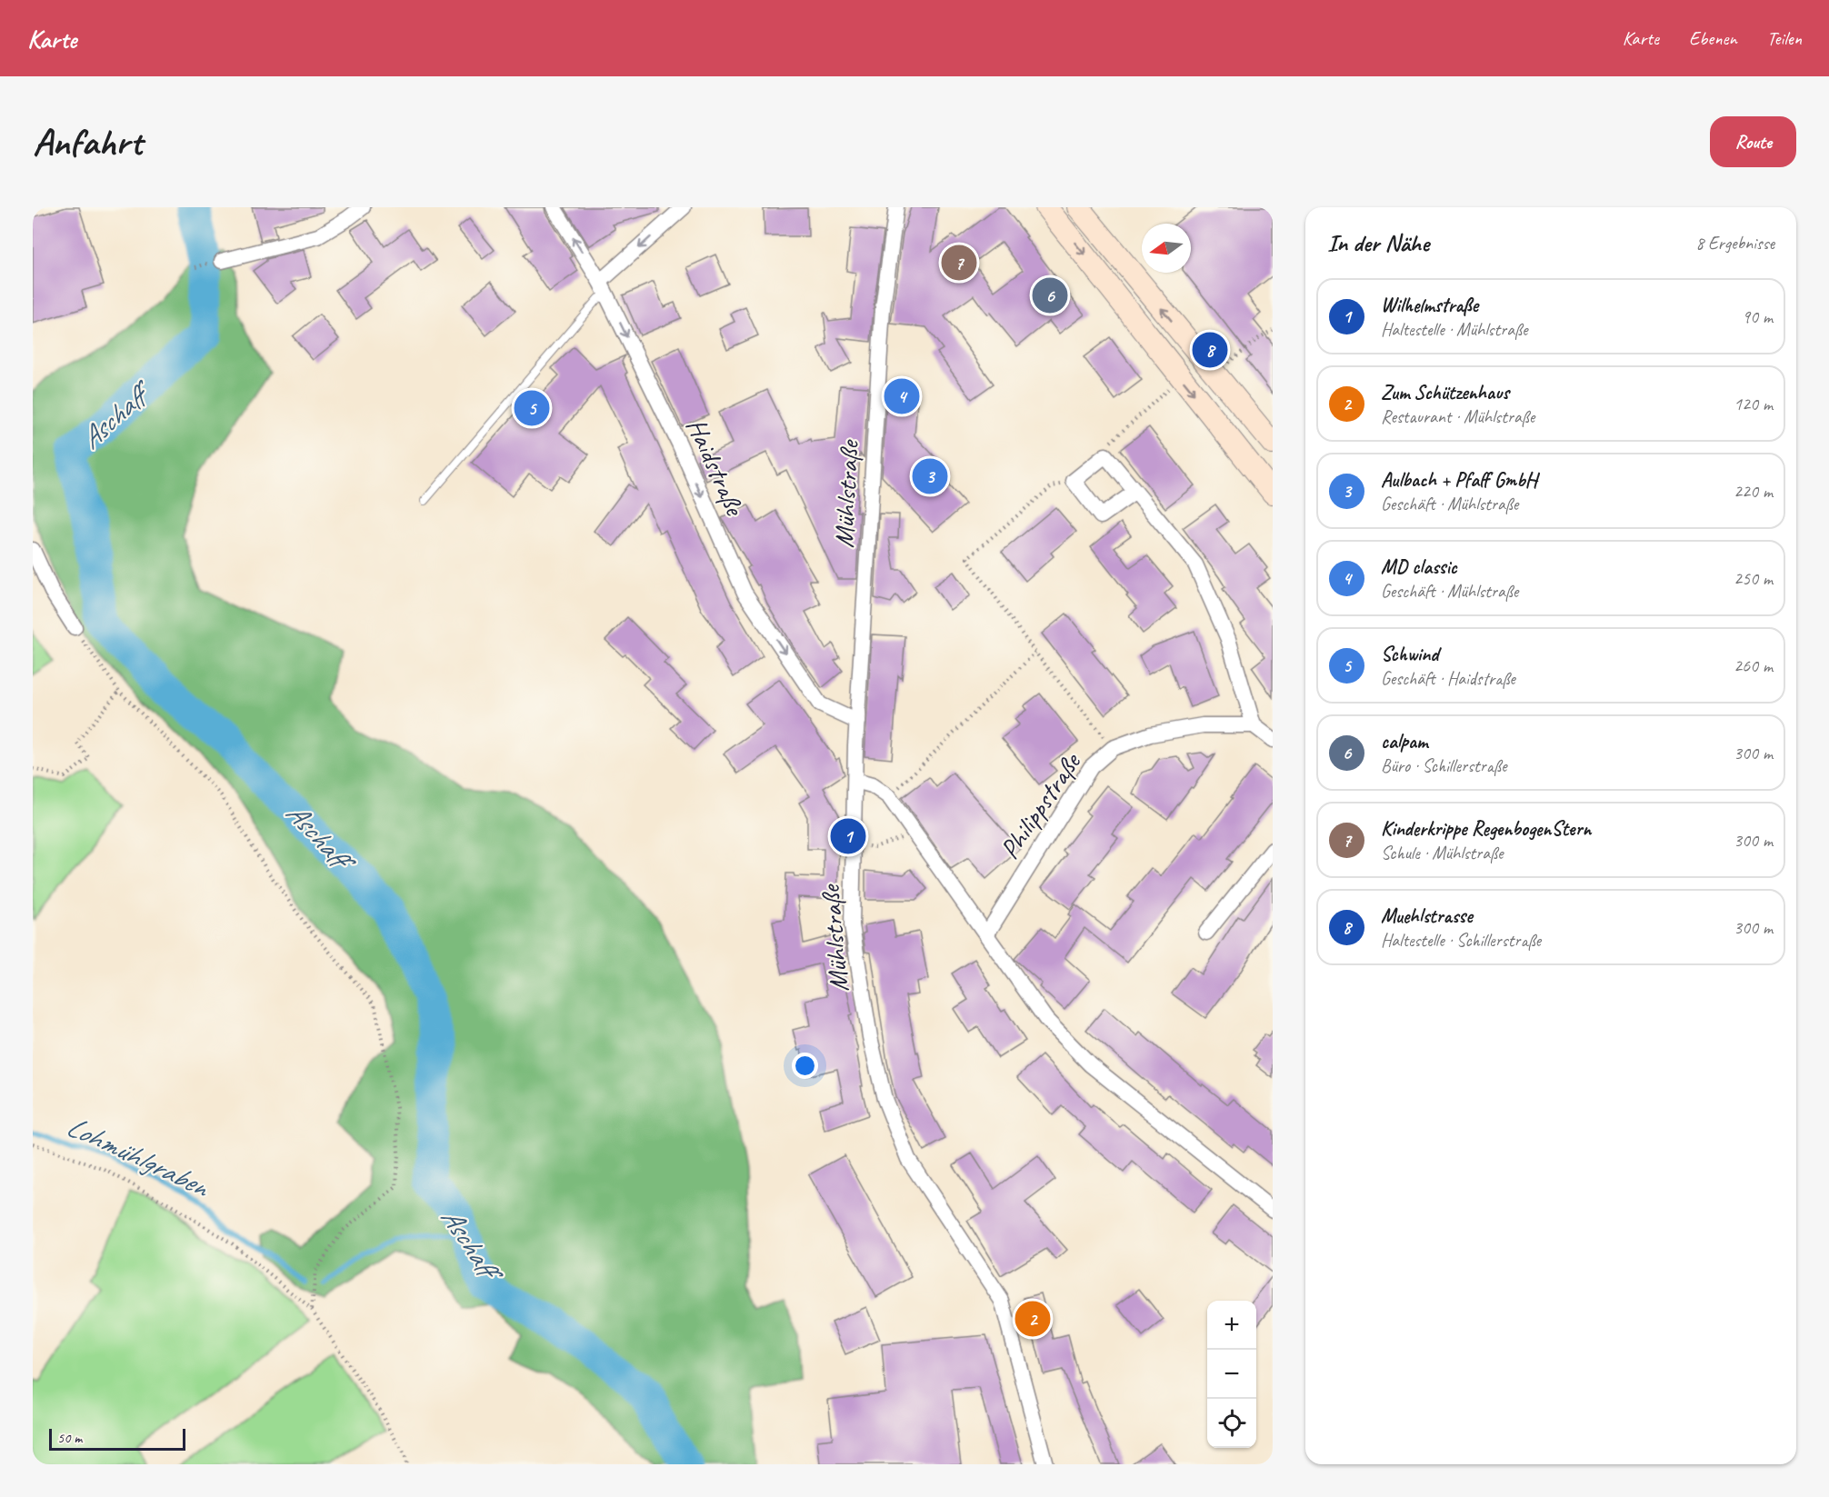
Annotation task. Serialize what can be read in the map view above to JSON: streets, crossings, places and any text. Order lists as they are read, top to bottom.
{
  "streets": {
    "street": ["Haidstraße", "Mühlstraße", "Philippstraße"]
  },
  "crossings": [
    ["Haidstraße", "Mühlstraße"]
  ],
  "water": ["Aschaff", "Lohmühlgraben"],
  "scale_bar": "50 m",
  "north": "left",
  "page": {
    "header": "Karte",
    "nav": ["Karte", "Ebenen", "Teilen"],
    "buttons": "Route",
    "title": "Anfahrt",
    "heading": ["In der Nähe", "8 Ergebnisse"],
    "pins": [
      "7",
      "6",
      "8",
      "4",
      "5",
      "3",
      "1",
      "2"
    ],
    "list": [
      {
        "mark": "1",
        "name": "Wilhelmstraße",
        "note": "Haltestelle · Mühlstraße",
        "value": "90 m"
      },
      {
        "mark": "2",
        "name": "Zum Schützenhaus",
        "note": "Restaurant · Mühlstraße",
        "value": "120 m"
      },
      {
        "mark": "3",
        "name": "Aulbach + Pfaff GmbH",
        "note": "Geschäft · Mühlstraße",
        "value": "220 m"
      },
      {
        "mark": "4",
        "name": "MD classic",
        "note": "Geschäft · Mühlstraße",
        "value": "250 m"
      },
      {
        "mark": "5",
        "name": "Schwind",
        "note": "Geschäft · Haidstraße",
        "value": "260 m"
      },
      {
        "mark": "6",
        "name": "calpam",
        "note": "Büro · Schillerstraße",
        "value": "300 m"
      },
      {
        "mark": "7",
        "name": "Kinderkrippe RegenbogenStern",
        "note": "Schule · Mühlstraße",
        "value": "300 m"
      },
      {
        "mark": "8",
        "name": "Muehlstrasse",
        "note": "Haltestelle · Schillerstraße",
        "value": "300 m"
      }
    ],
    "map_buttons": ["+", "−"],
    "scale": "50 m"
  }
}
